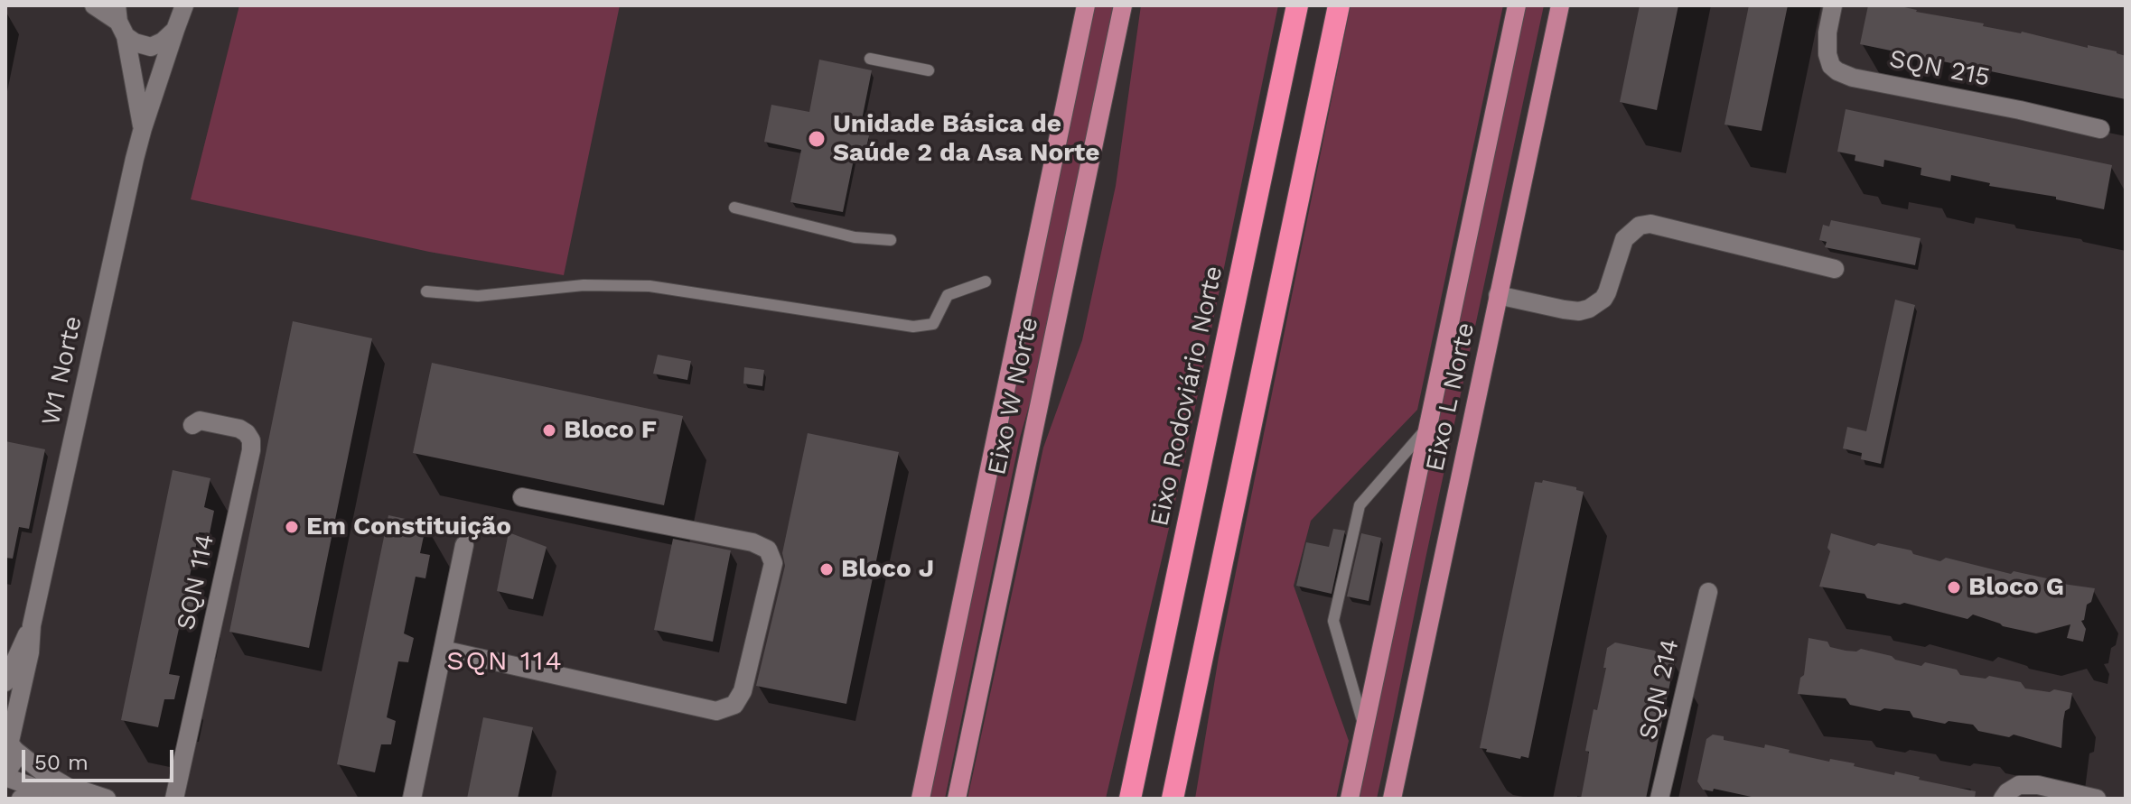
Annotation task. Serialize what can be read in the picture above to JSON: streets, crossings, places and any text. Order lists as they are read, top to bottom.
{
  "streets": {
    "highway": ["Eixo Rodoviário Norte"],
    "main road": ["Eixo W Norte", "Eixo L Norte"],
    "street": [
      "SQN 215",
      "W1 Norte",
      "SQN 114",
      "SQN 214"
    ]
  },
  "districts": ["SQN 114"],
  "places": [
    "Unidade Básica de Saúde 2 da Asa Norte",
    "Bloco F",
    "Em Constituição",
    "Bloco J",
    "Bloco G"
  ],
  "scale_bar": "50 m"
}
